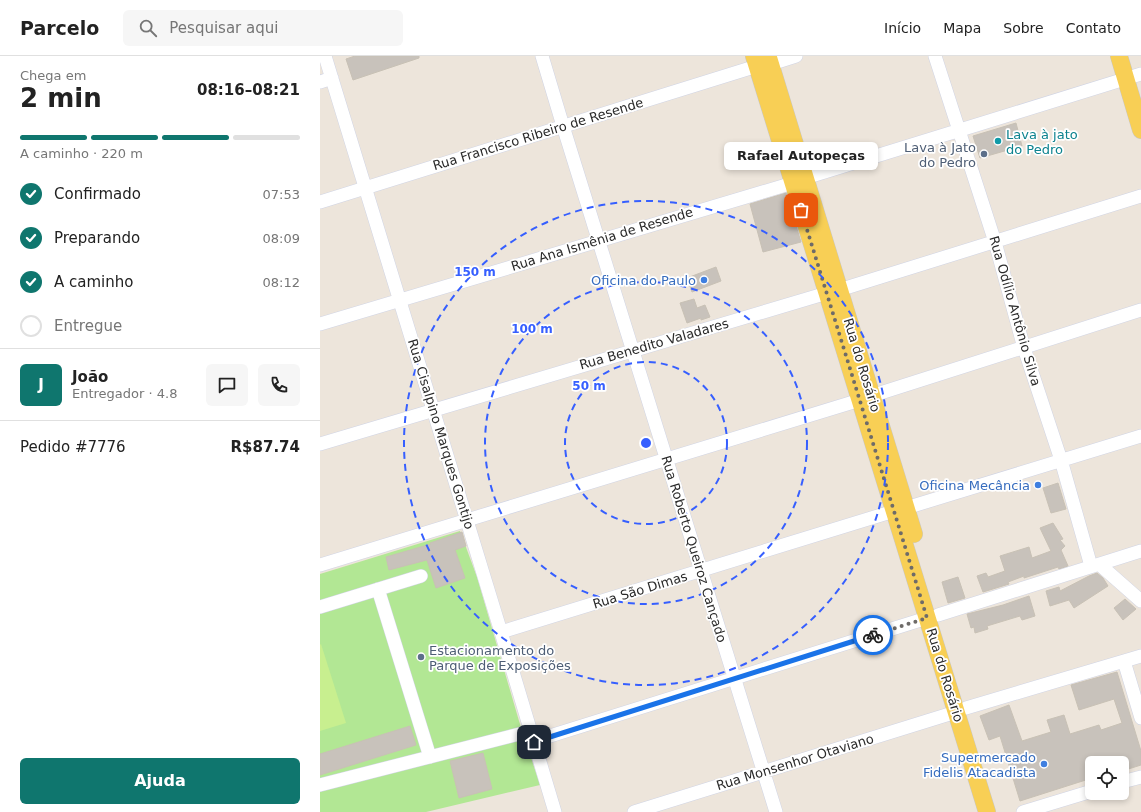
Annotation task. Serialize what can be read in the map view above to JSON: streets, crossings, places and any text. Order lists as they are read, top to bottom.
{
  "streets": {
    "main road": ["Rua do Rosário"],
    "street": [
      "Rua Francisco Ribeiro de Resende",
      "Rua Ana Ismênia de Resende",
      "Rua Odílio Antônio Silva",
      "Rua Benedito Valadares",
      "Rua Cisalpino Marques Gontijo",
      "Rua Roberto Queiroz Cançado",
      "Rua São Dimas",
      "Rua Monsenhor Otaviano"
    ]
  },
  "crossings": [
    ["Rua Francisco Ribeiro de Resende", "Rua do Rosário"],
    ["Rua Francisco Ribeiro de Resende", "Rua Cisalpino Marques Gontijo"],
    ["Rua Francisco Ribeiro de Resende", "Rua Roberto Queiroz Cançado"],
    ["Rua Ana Ismênia de Resende", "Rua Odílio Antônio Silva"],
    ["Rua Ana Ismênia de Resende", "Rua do Rosário"],
    ["Rua Ana Ismênia de Resende", "Rua Cisalpino Marques Gontijo"],
    ["Rua Ana Ismênia de Resende", "Rua Roberto Queiroz Cançado"],
    ["Rua Odílio Antônio Silva", "Rua Benedito Valadares"],
    ["Rua Odílio Antônio Silva", "Rua São Dimas"],
    ["Rua Benedito Valadares", "Rua do Rosário"],
    ["Rua Benedito Valadares", "Rua Cisalpino Marques Gontijo"],
    ["Rua Benedito Valadares", "Rua Roberto Queiroz Cançado"],
    ["Rua do Rosário", "Rua São Dimas"],
    ["Rua do Rosário", "Rua Monsenhor Otaviano"],
    ["Rua Cisalpino Marques Gontijo", "Rua São Dimas"],
    ["Rua Roberto Queiroz Cançado", "Rua São Dimas"],
    ["Rua Roberto Queiroz Cançado", "Rua Monsenhor Otaviano"]
  ],
  "places": [
    "Lava à jato do Pedro",
    "Lava à Jato do Pedro",
    "Rafael Autopeças",
    "Oficina do Paulo",
    "Oficina Mecância",
    "Estacionamento do Parque de Exposições",
    "Supermercado Fidelis Atacadista"
  ],
  "page": {
    "header": "Parcelo",
    "search": "Pesquisar aqui",
    "nav": [
      "Início",
      "Mapa",
      "Sobre",
      "Contato"
    ],
    "heading": ["2 min", "Chega em", "08:16–08:21"],
    "panel": [
      "João",
      "Entregador · 4.8",
      "Pedido #7776",
      "R$87.74"
    ],
    "bar": "A caminho · 220 m",
    "bubble": "Rafael Autopeças",
    "list": [
      ["Confirmado", "07:53"],
      ["Preparando", "08:09"],
      ["A caminho", "08:12"],
      "Entregue"
    ],
    "round": "J",
    "buttons": "Ajuda"
  },
  "rings": ["150 m", "100 m", "50 m"]
}
